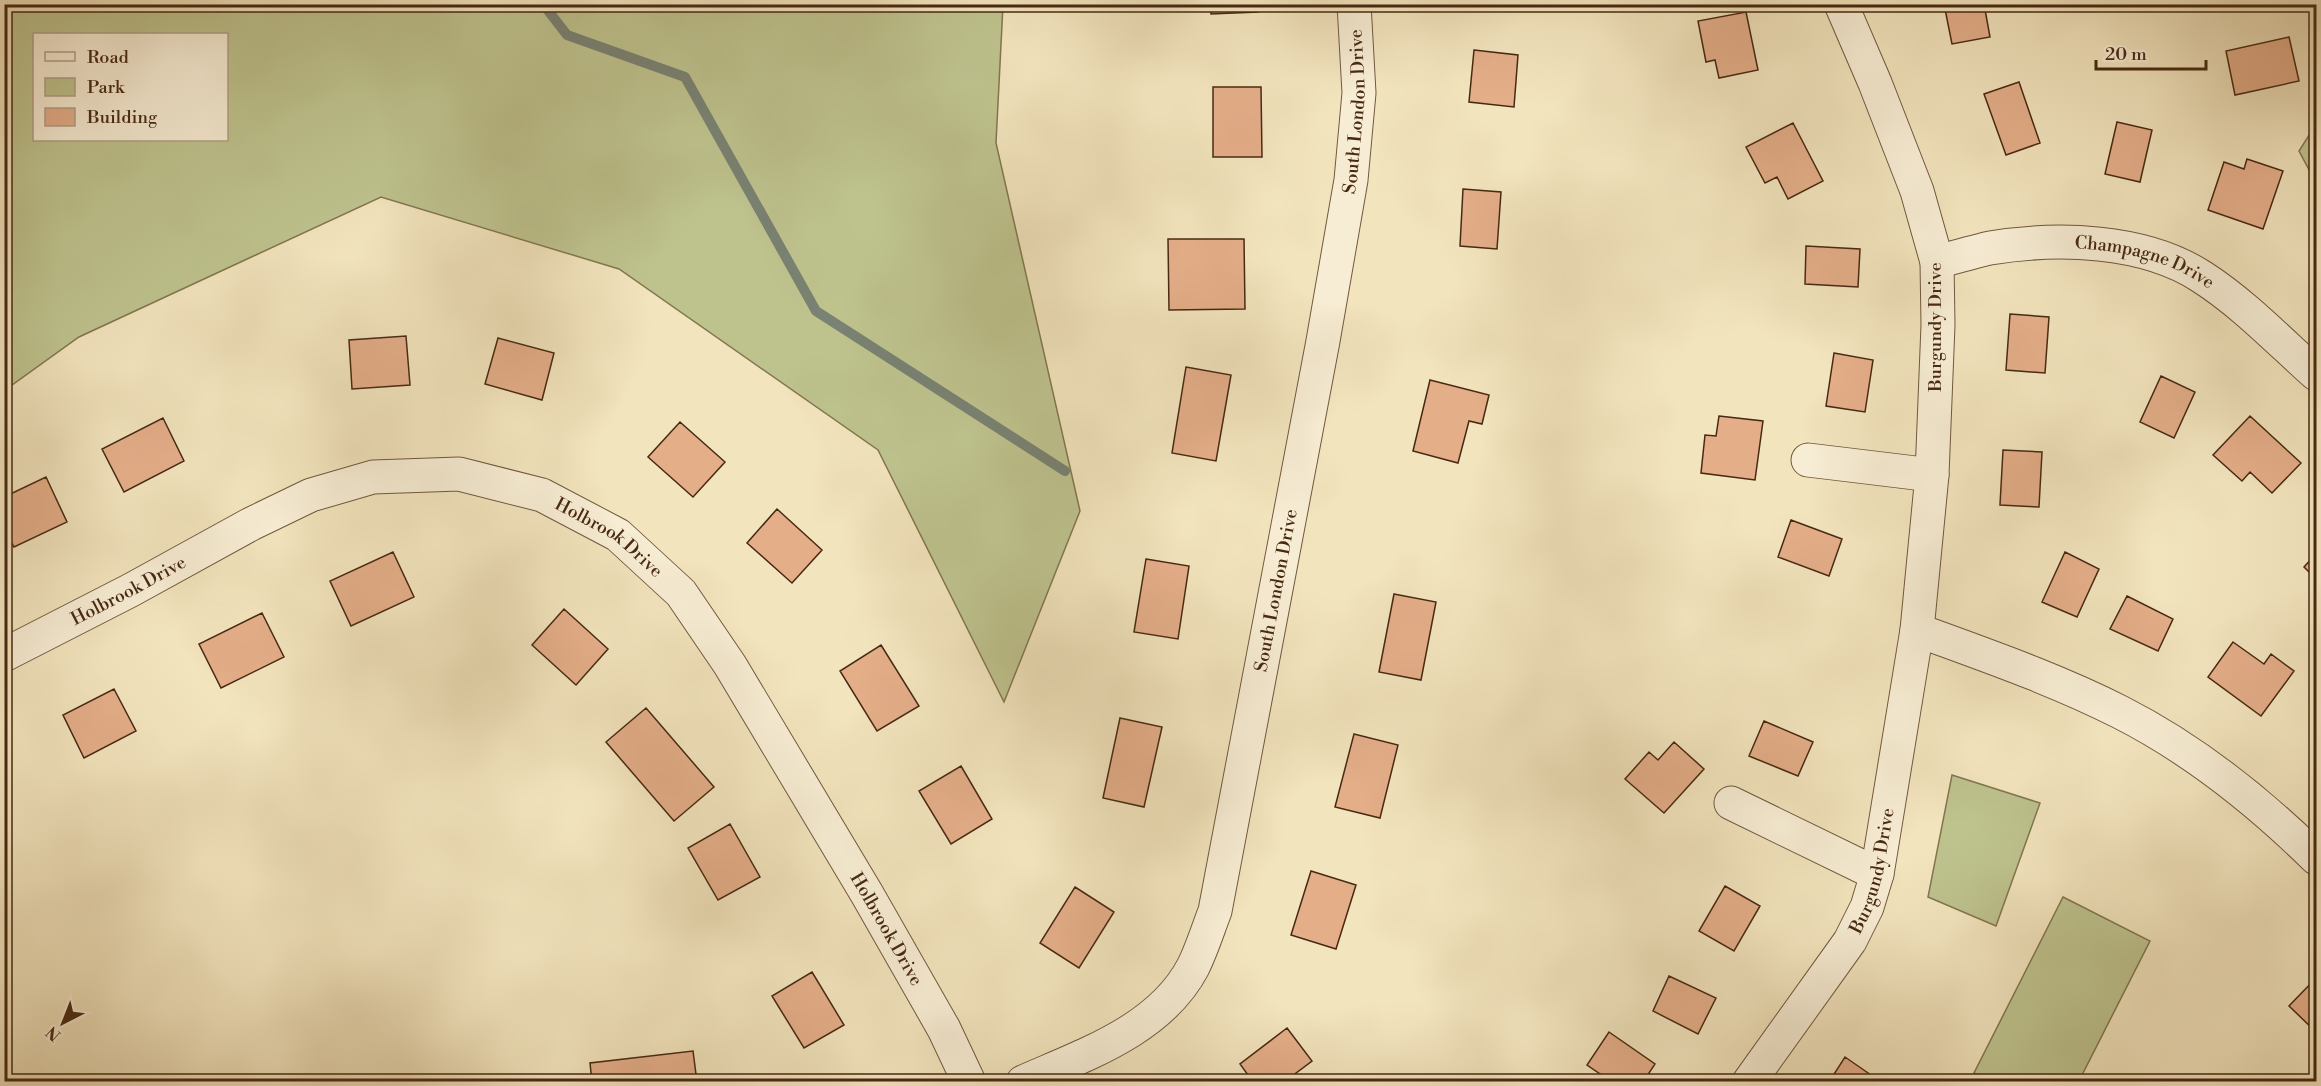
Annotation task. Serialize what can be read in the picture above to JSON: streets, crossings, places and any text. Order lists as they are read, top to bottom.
{
  "streets": {
    "street": [
      "South London Drive",
      "Champagne Drive",
      "Burgundy Drive",
      "Holbrook Drive"
    ]
  },
  "crossings": [
    ["Champagne Drive", "Burgundy Drive"]
  ],
  "legend": ["Road", "Park", "Building"],
  "scale_bar": "20 m",
  "north": "bottom left"
}
